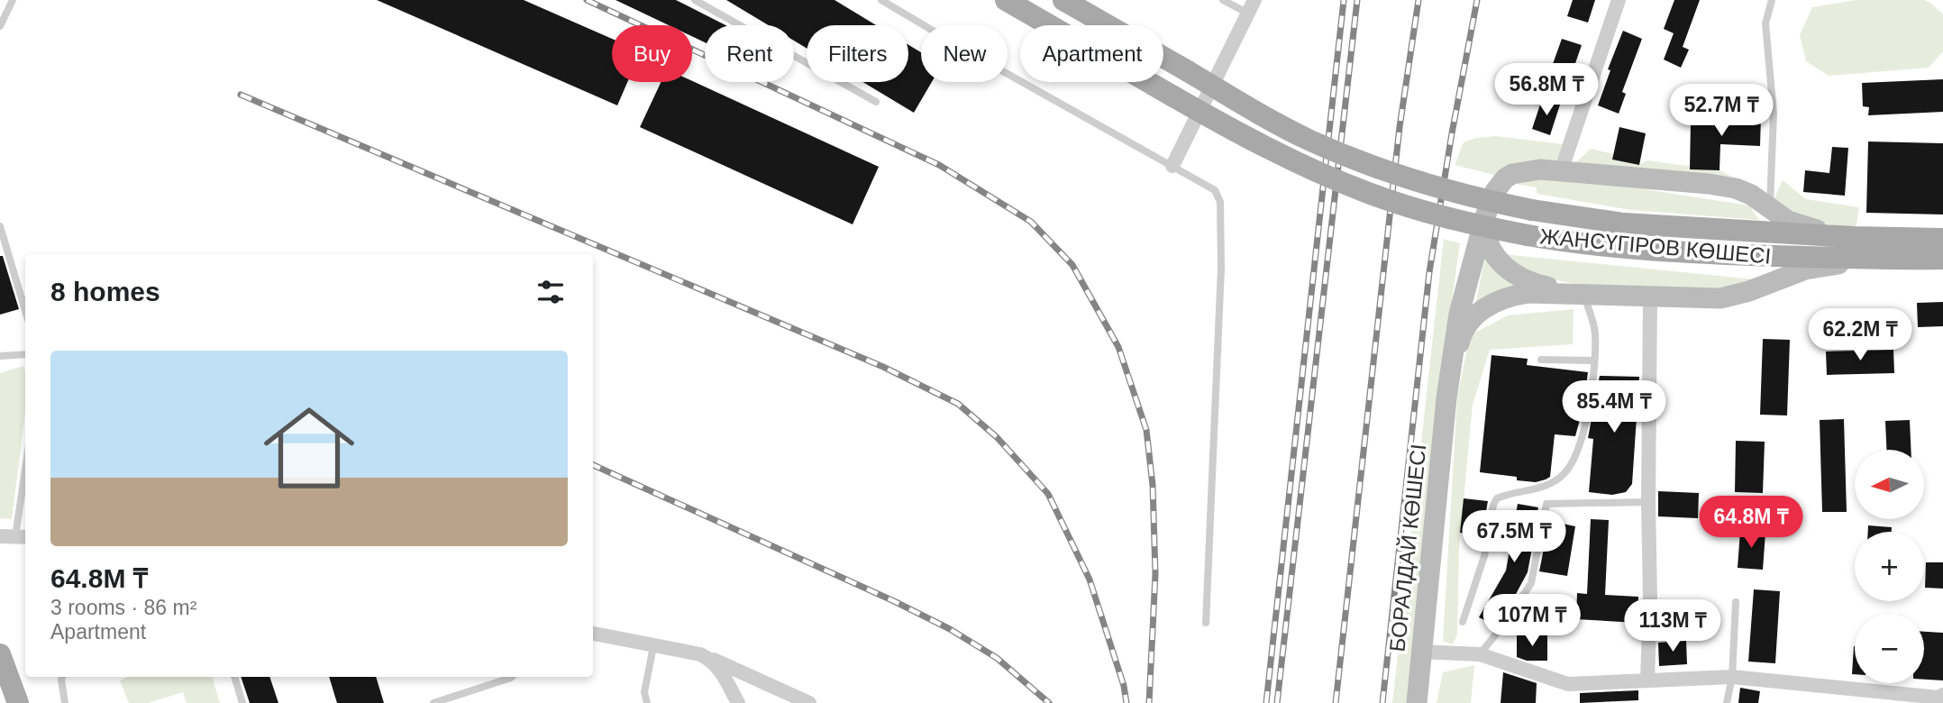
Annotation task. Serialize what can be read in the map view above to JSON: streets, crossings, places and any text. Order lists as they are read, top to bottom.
{
  "streets": {
    "main road": ["ЖАНСҮГІРОВ КӨШЕСІ", "БОРАЛДАЙ КӨШЕСІ"]
  },
  "north": "left",
  "page": {
    "chip": [
      "Buy",
      "Rent",
      "Filters",
      "New",
      "Apartment"
    ],
    "price": [
      "56.8M ₸",
      "52.7M ₸",
      "62.2M ₸",
      "85.4M ₸",
      "64.8M ₸",
      "67.5M ₸",
      "107M ₸",
      "113M ₸"
    ],
    "heading": "8 homes",
    "list": [
      {
        "name": "64.8M ₸",
        "note": "3 rooms · 86 m² · Apartment"
      }
    ],
    "map_buttons": ["+", "−"]
  }
}
